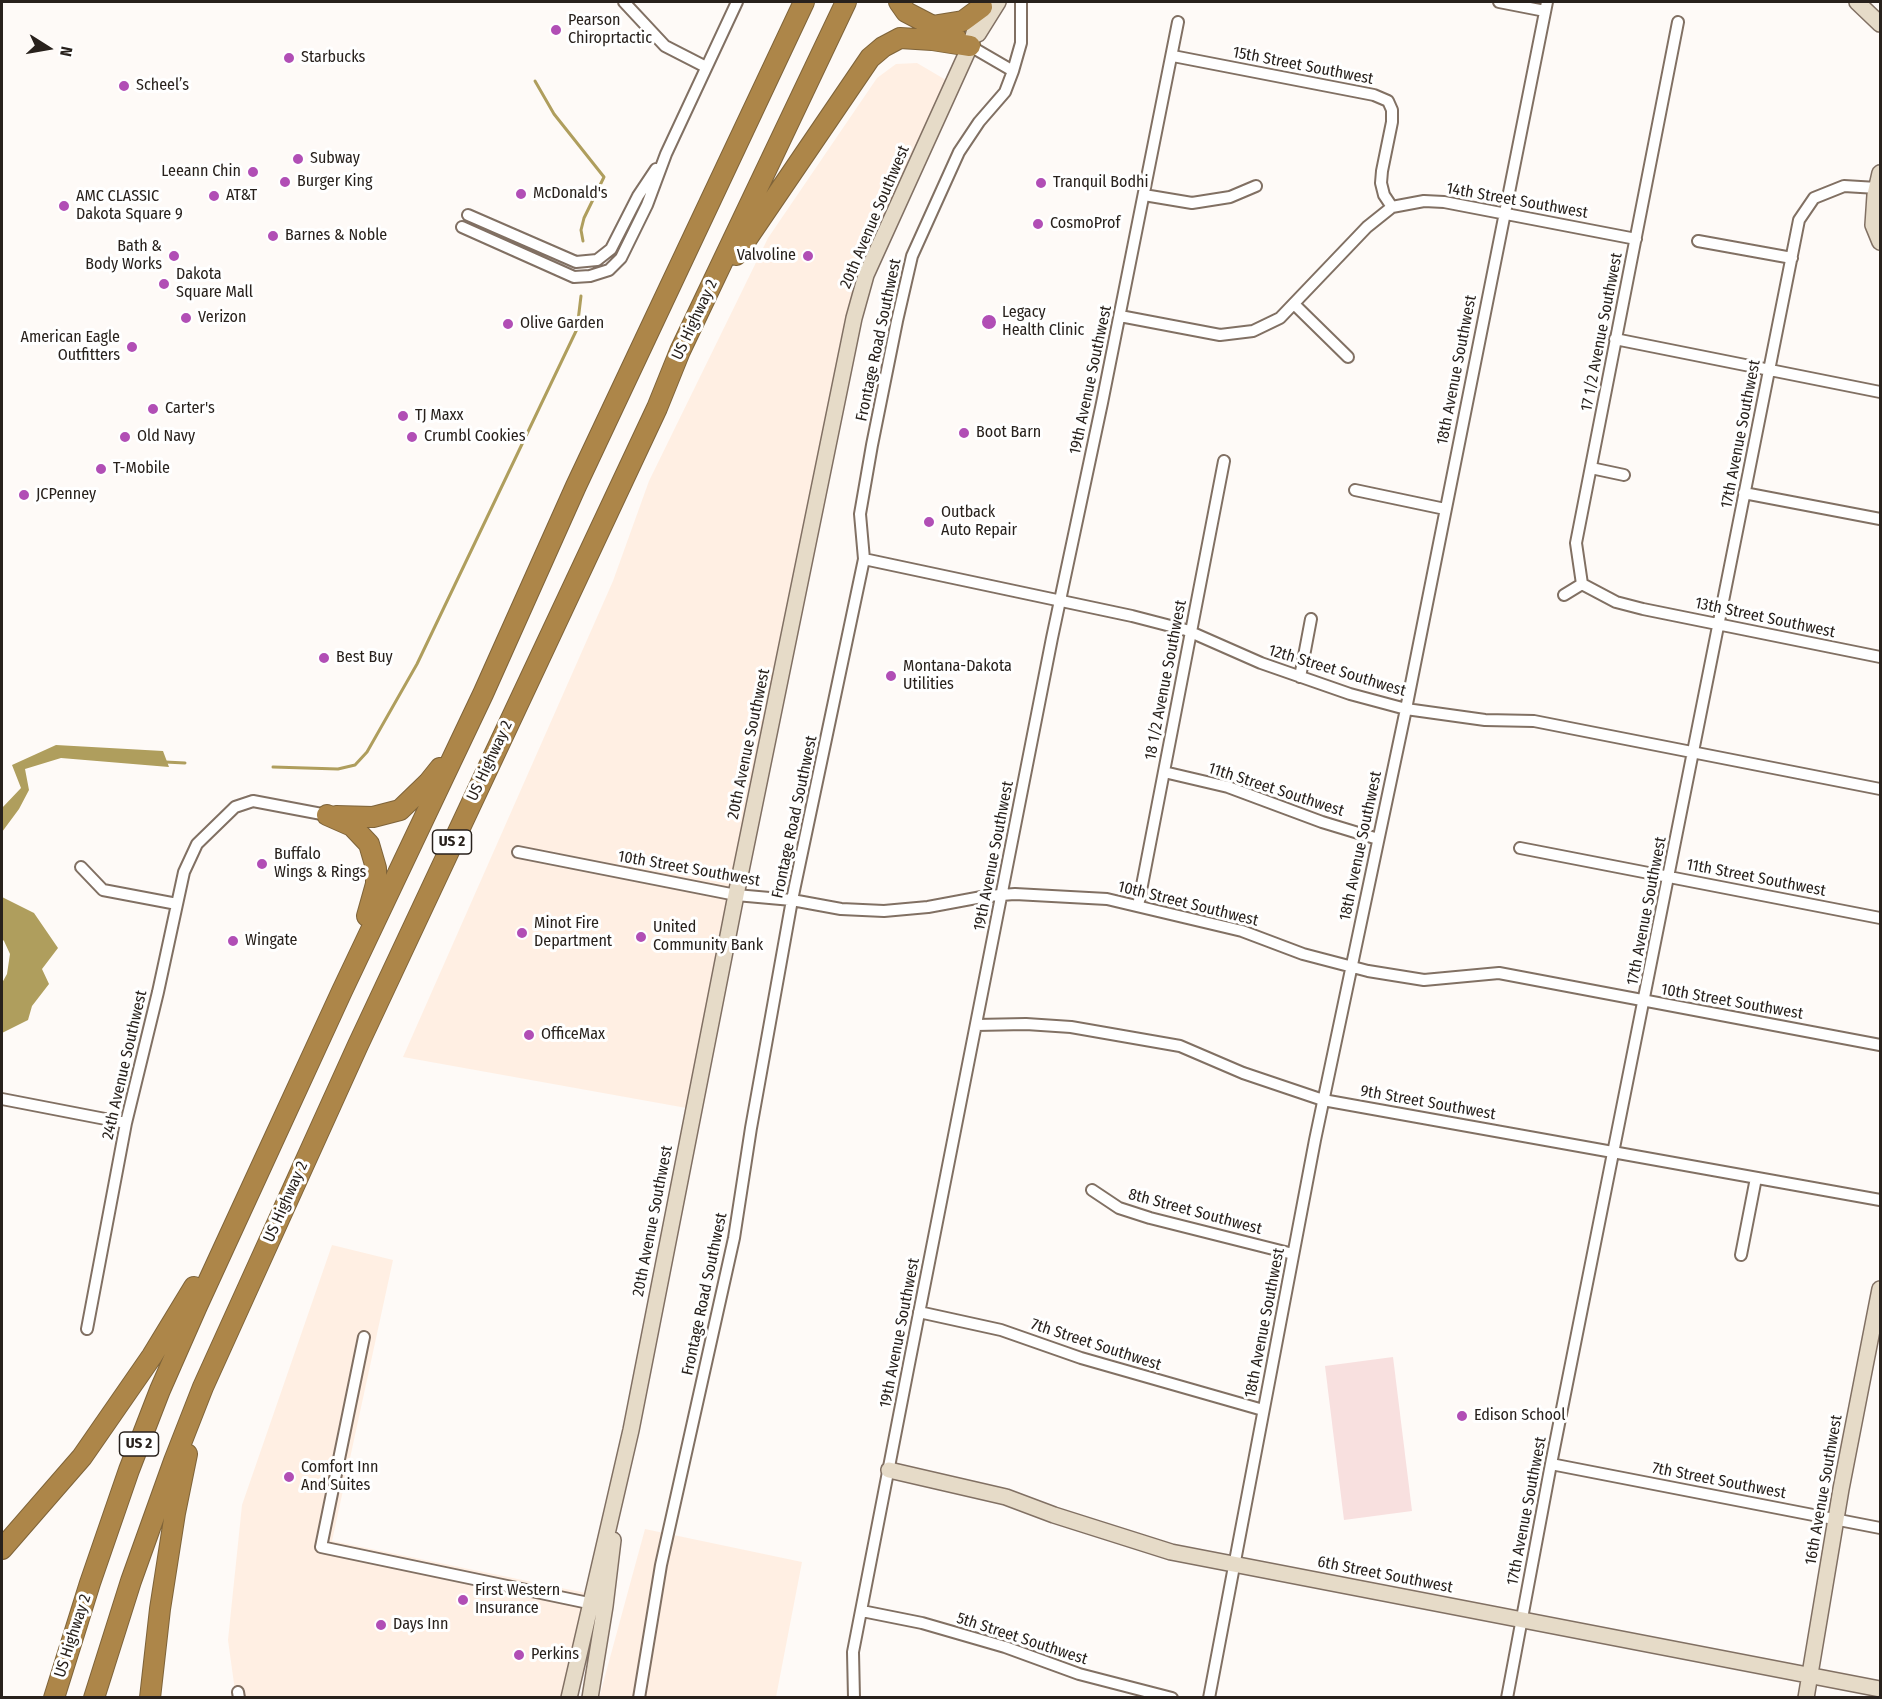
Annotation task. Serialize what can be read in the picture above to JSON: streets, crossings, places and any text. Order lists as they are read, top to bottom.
{
  "streets": {
    "highway": ["US Highway 2", "US 2"],
    "street": [
      "15th Street Southwest",
      "14th Street Southwest",
      "20th Avenue Southwest",
      "17 1/2 Avenue Southwest",
      "Frontage Road Southwest",
      "18th Avenue Southwest",
      "19th Avenue Southwest",
      "17th Avenue Southwest",
      "13th Street Southwest",
      "12th Street Southwest",
      "18 1/2 Avenue Southwest",
      "11th Street Southwest",
      "10th Street Southwest",
      "24th Avenue Southwest",
      "9th Street Southwest",
      "8th Street Southwest",
      "7th Street Southwest",
      "16th Avenue Southwest",
      "6th Street Southwest",
      "5th Street Southwest"
    ]
  },
  "crossings": [
    ["15th Street Southwest", "14th Street Southwest"],
    ["15th Street Southwest", "19th Avenue Southwest"],
    ["14th Street Southwest", "17 1/2 Avenue Southwest"],
    ["14th Street Southwest", "18th Avenue Southwest"],
    ["14th Street Southwest", "19th Avenue Southwest"],
    ["20th Avenue Southwest", "10th Street Southwest"],
    ["17 1/2 Avenue Southwest", "13th Street Southwest"],
    ["Frontage Road Southwest", "12th Street Southwest"],
    ["Frontage Road Southwest", "10th Street Southwest"],
    ["18th Avenue Southwest", "12th Street Southwest"],
    ["18th Avenue Southwest", "11th Street Southwest"],
    ["18th Avenue Southwest", "10th Street Southwest"],
    ["18th Avenue Southwest", "9th Street Southwest"],
    ["18th Avenue Southwest", "8th Street Southwest"],
    ["18th Avenue Southwest", "7th Street Southwest"],
    ["18th Avenue Southwest", "6th Street Southwest"],
    ["19th Avenue Southwest", "12th Street Southwest"],
    ["19th Avenue Southwest", "10th Street Southwest"],
    ["19th Avenue Southwest", "9th Street Southwest"],
    ["19th Avenue Southwest", "7th Street Southwest"],
    ["19th Avenue Southwest", "6th Street Southwest"],
    ["19th Avenue Southwest", "5th Street Southwest"],
    ["17th Avenue Southwest", "13th Street Southwest"],
    ["17th Avenue Southwest", "12th Street Southwest"],
    ["17th Avenue Southwest", "11th Street Southwest"],
    ["17th Avenue Southwest", "10th Street Southwest"],
    ["17th Avenue Southwest", "9th Street Southwest"],
    ["17th Avenue Southwest", "7th Street Southwest"],
    ["17th Avenue Southwest", "6th Street Southwest"],
    ["12th Street Southwest", "18 1/2 Avenue Southwest"],
    ["18 1/2 Avenue Southwest", "11th Street Southwest"],
    ["18 1/2 Avenue Southwest", "10th Street Southwest"],
    ["7th Street Southwest", "16th Avenue Southwest"],
    ["16th Avenue Southwest", "6th Street Southwest"]
  ],
  "places": [
    "Pearson Chiroprtactic",
    "Starbucks",
    "Scheel’s",
    "Subway",
    "Leeann Chin",
    "Burger King",
    "Tranquil Bodhi",
    "McDonald's",
    "AT&T",
    "AMC CLASSIC Dakota Square 9",
    "CosmoProf",
    "Barnes & Noble",
    "Bath & Body Works",
    "Valvoline",
    "Dakota Square Mall",
    "Verizon",
    "Legacy Health Clinic",
    "Olive Garden",
    "American Eagle Outfitters",
    "Carter's",
    "TJ Maxx",
    "Boot Barn",
    "Old Navy",
    "Crumbl Cookies",
    "T-Mobile",
    "JCPenney",
    "Outback Auto Repair",
    "Best Buy",
    "Montana-Dakota Utilities",
    "Buffalo Wings & Rings",
    "Minot Fire Department",
    "United Community Bank",
    "Wingate",
    "OfficeMax",
    "Edison School",
    "Comfort Inn And Suites",
    "First Western Insurance",
    "Days Inn",
    "Perkins"
  ],
  "north": "right"
}
